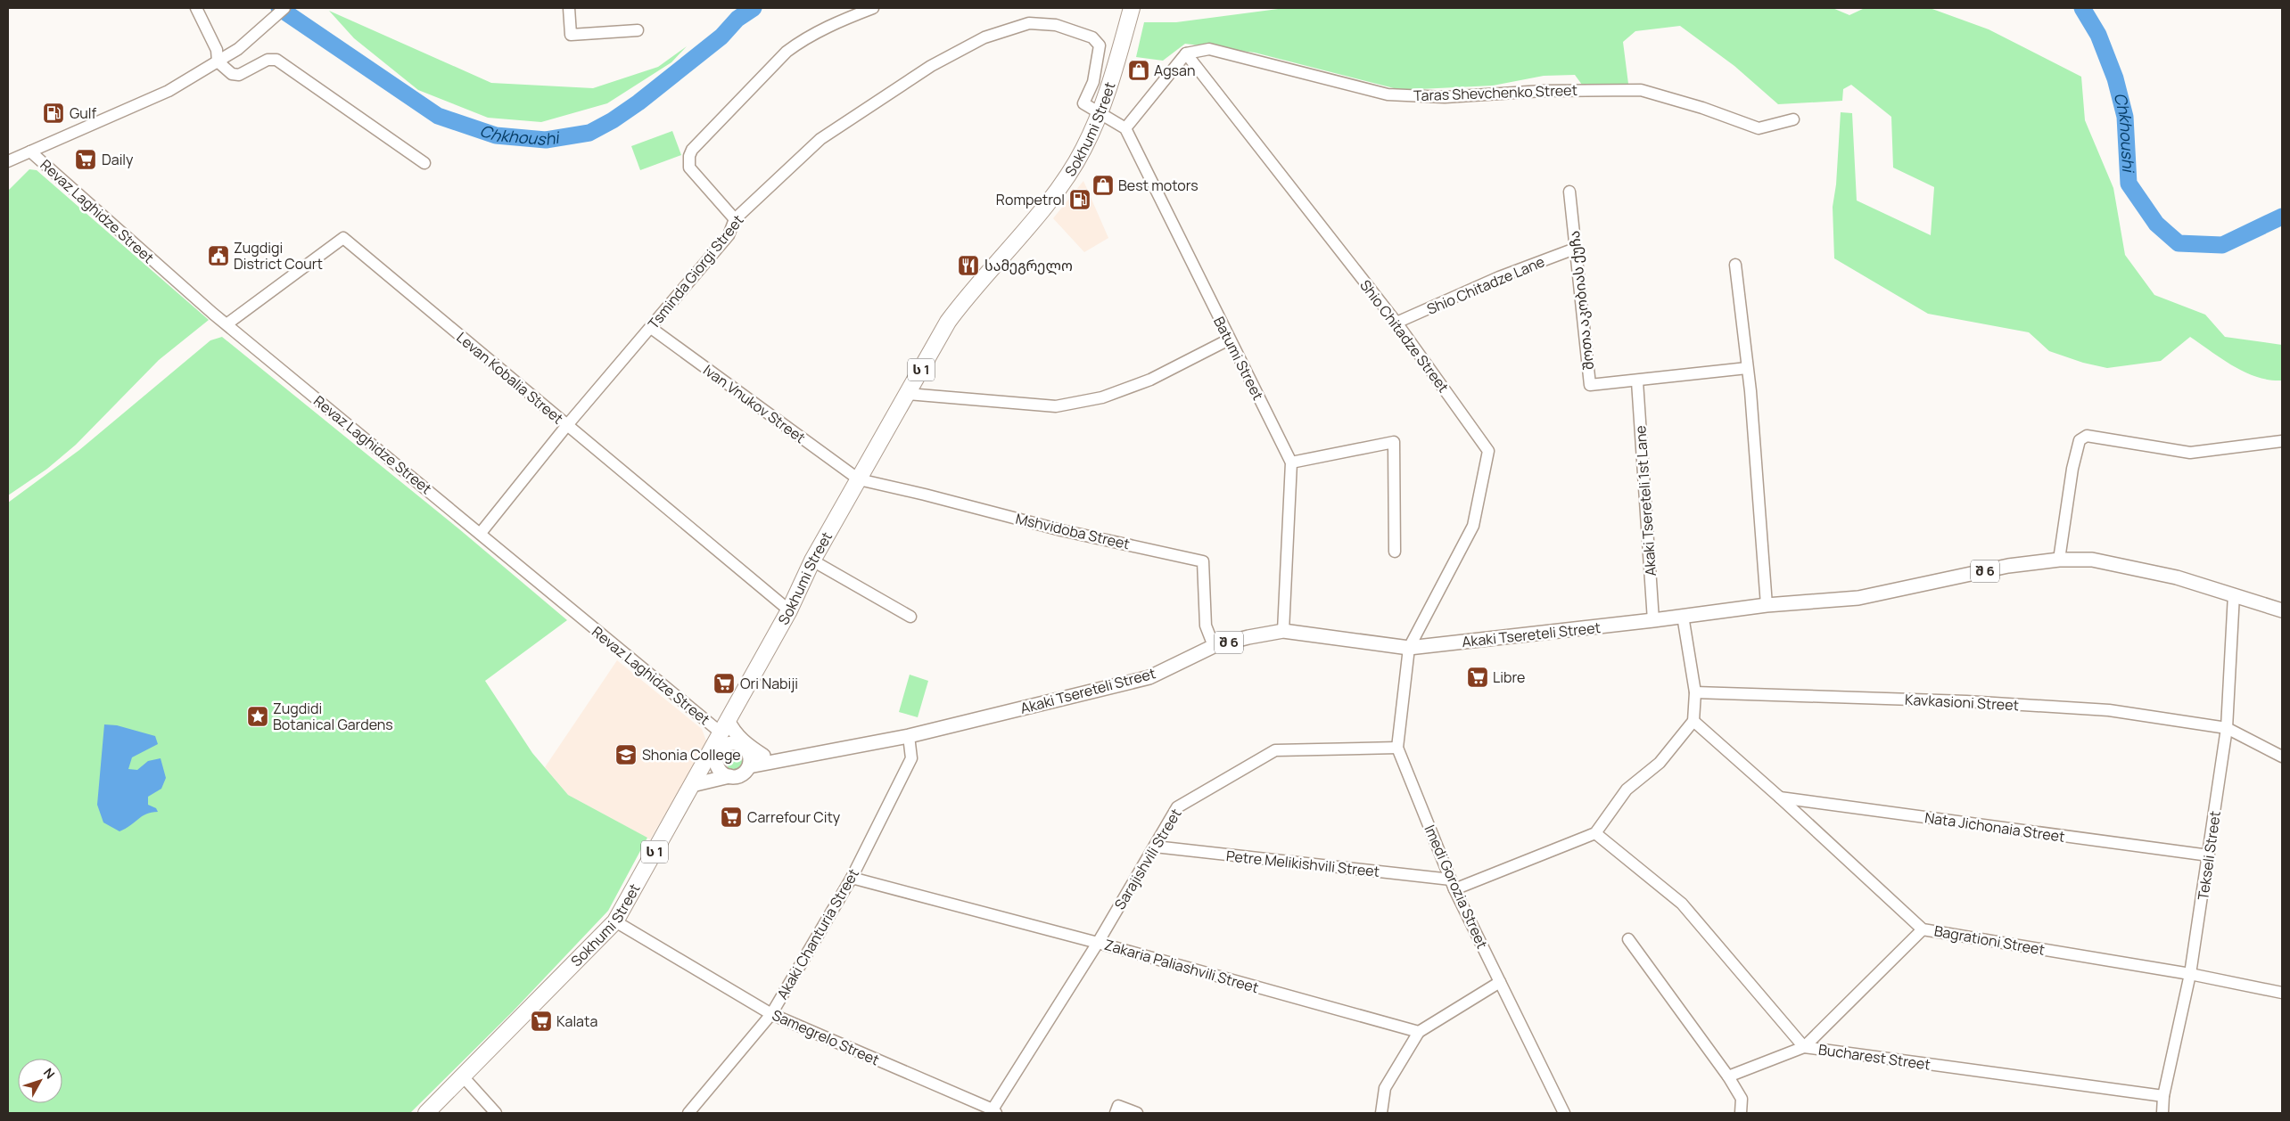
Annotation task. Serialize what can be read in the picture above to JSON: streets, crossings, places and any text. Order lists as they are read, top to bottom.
{
  "streets": {
    "highway": ["Sokhumi Street", "ს 1"],
    "main road": ["შ 6", "Akaki Tsereteli Street"],
    "street": [
      "Taras Shevchenko Street",
      "Revaz Laghidze Street",
      "Tsminda Giorgi Street",
      "Shio Chitadze Lane",
      "შოთა აკობიას ქუჩა",
      "Shio Chitadze Street",
      "Batumi Street",
      "Levan Kobalia Street",
      "Ivan Vnukov Street",
      "Akaki Tsereteli 1st Lane",
      "Mshvidoba Street",
      "Kavkasioni Street",
      "Nata Jichonaia Street",
      "Tekseli Street",
      "Sarajishvili Street",
      "Petre Melikishvili Street",
      "Imedi Gorozia Street",
      "Akaki Chanturia Street",
      "Bagrationi Street",
      "Zakaria Paliashvili Street",
      "Samegrelo Street",
      "Bucharest Street"
    ]
  },
  "crossings": [
    ["Taras Shevchenko Street", "Shio Chitadze Street"],
    ["Sokhumi Street", "Revaz Laghidze Street"],
    ["Sokhumi Street", "Tsminda Giorgi Street"],
    ["Sokhumi Street", "Levan Kobalia Street"],
    ["Sokhumi Street", "Ivan Vnukov Street"],
    ["Sokhumi Street", "Mshvidoba Street"],
    ["Sokhumi Street", "შ 6"],
    ["Sokhumi Street", "Samegrelo Street"],
    ["Revaz Laghidze Street", "Tsminda Giorgi Street"],
    ["Revaz Laghidze Street", "Levan Kobalia Street"],
    ["Revaz Laghidze Street", "შ 6"],
    ["Tsminda Giorgi Street", "Levan Kobalia Street"],
    ["Tsminda Giorgi Street", "Ivan Vnukov Street"],
    ["Shio Chitadze Lane", "შოთა აკობიას ქუჩა"],
    ["Shio Chitadze Lane", "Shio Chitadze Street"],
    ["შოთა აკობიას ქუჩა", "Akaki Tsereteli 1st Lane"],
    ["Shio Chitadze Street", "Akaki Tsereteli Street"],
    ["Shio Chitadze Street", "Imedi Gorozia Street"],
    ["Batumi Street", "Akaki Tsereteli Street"],
    ["Ivan Vnukov Street", "Mshvidoba Street"],
    ["Akaki Tsereteli 1st Lane", "Akaki Tsereteli Street"],
    ["Mshvidoba Street", "Akaki Tsereteli Street"],
    ["შ 6", "Akaki Tsereteli Street"],
    ["Akaki Tsereteli Street", "Tekseli Street"],
    ["Akaki Tsereteli Street", "Imedi Gorozia Street"],
    ["Akaki Tsereteli Street", "Akaki Chanturia Street"],
    ["Kavkasioni Street", "Tekseli Street"],
    ["Nata Jichonaia Street", "Tekseli Street"],
    ["Nata Jichonaia Street", "Bagrationi Street"],
    ["Tekseli Street", "Bagrationi Street"],
    ["Tekseli Street", "Bucharest Street"],
    ["Sarajishvili Street", "Petre Melikishvili Street"],
    ["Sarajishvili Street", "Imedi Gorozia Street"],
    ["Sarajishvili Street", "Zakaria Paliashvili Street"],
    ["Sarajishvili Street", "Samegrelo Street"],
    ["Petre Melikishvili Street", "Imedi Gorozia Street"],
    ["Akaki Chanturia Street", "Zakaria Paliashvili Street"],
    ["Akaki Chanturia Street", "Samegrelo Street"]
  ],
  "water": ["Chkhoushi"],
  "places": {
    "shop": ["Agsan", "Best motors"],
    "fuel station": ["Gulf", "Rompetrol"],
    "supermarket": [
      "Daily",
      "Libre",
      "Ori Nabiji",
      "Carrefour City",
      "Kalata"
    ],
    "public building": ["Zugdigi District Court"],
    "restaurant": ["სამეგრელო"],
    "place": ["Zugdidi Botanical Gardens"],
    "school or university": ["Shonia College"]
  },
  "north": "top right"
}
